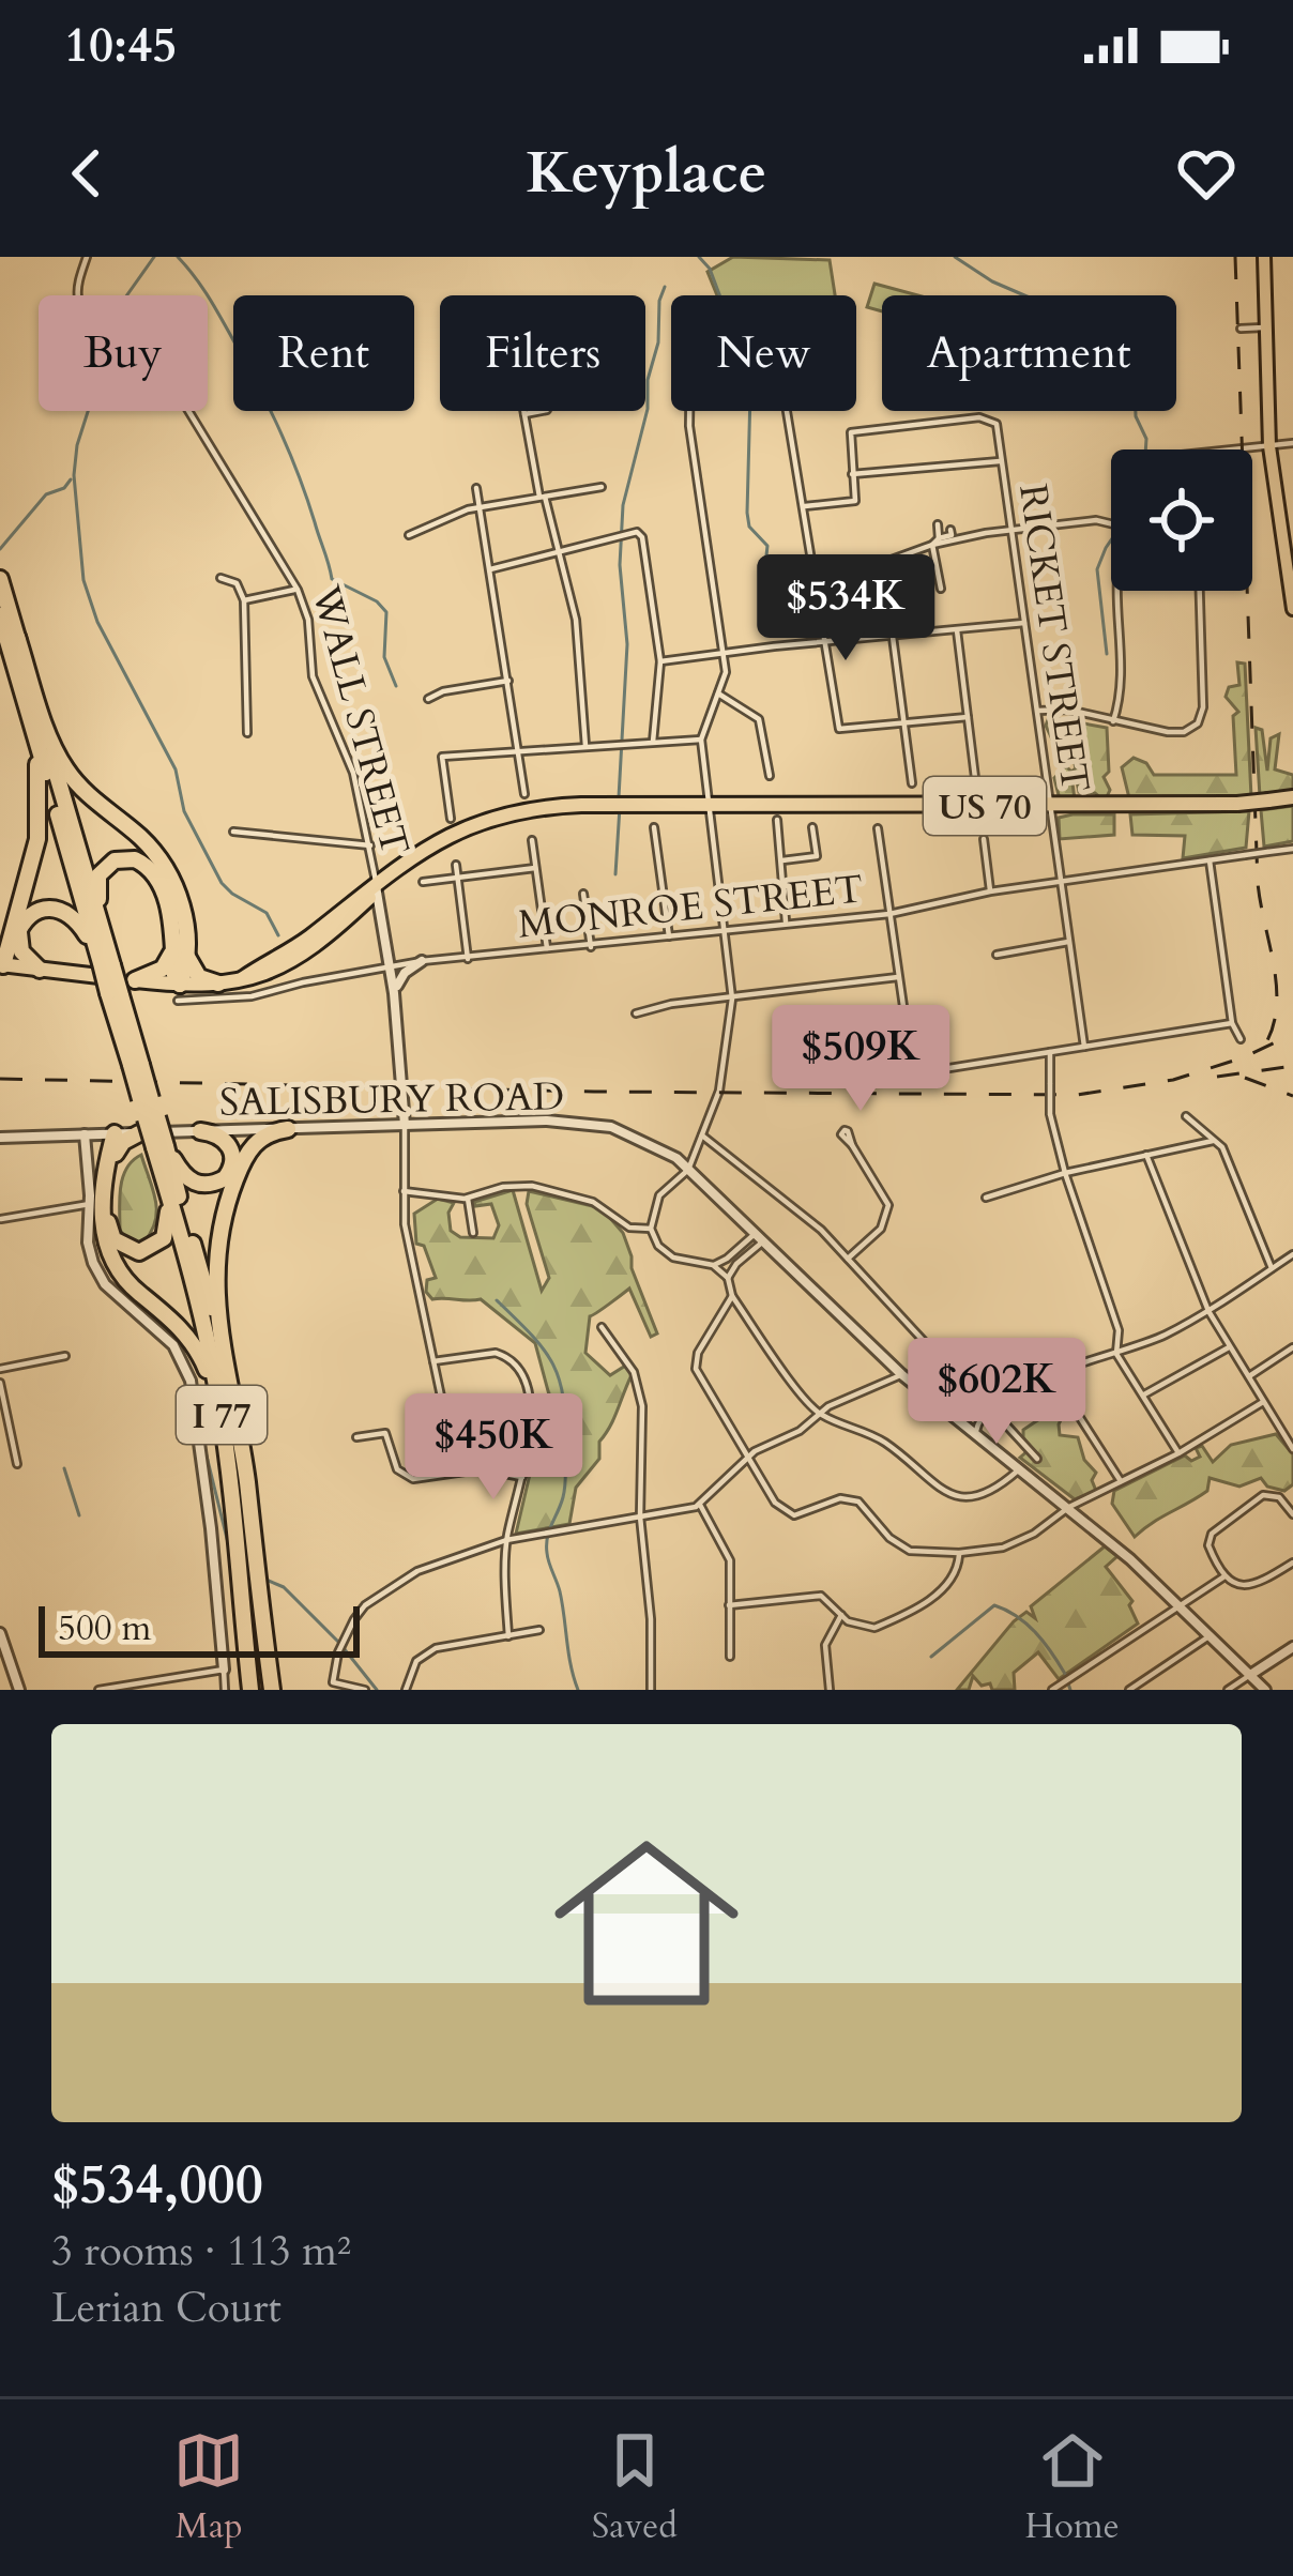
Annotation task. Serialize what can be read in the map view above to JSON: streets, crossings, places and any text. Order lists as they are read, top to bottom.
{
  "streets": {
    "highway": ["US 70", "I 77"],
    "street": [
      "RICKET STREET",
      "WALL STREET",
      "MONROE STREET",
      "SALISBURY ROAD"
    ]
  },
  "crossings": [
    ["RICKET STREET", "US 70"],
    ["RICKET STREET", "MONROE STREET"],
    ["WALL STREET", "US 70"],
    ["WALL STREET", "MONROE STREET"],
    ["WALL STREET", "SALISBURY ROAD"],
    ["US 70", "MONROE STREET"],
    ["SALISBURY ROAD", "I 77"]
  ],
  "scale_bar": "500 m",
  "page": {
    "status": "10:45",
    "header": "Keyplace",
    "chip": [
      "Buy",
      "Rent",
      "Filters",
      "New",
      "Apartment"
    ],
    "price": [
      "$534K",
      "$509K",
      "$602K",
      "$450K"
    ],
    "scale": "500 m",
    "list": [
      {
        "name": "$534,000",
        "note": "3 rooms · 113 m² · Lerian Court"
      }
    ],
    "tabs": ["Map", "Saved", "Home"]
  }
}
